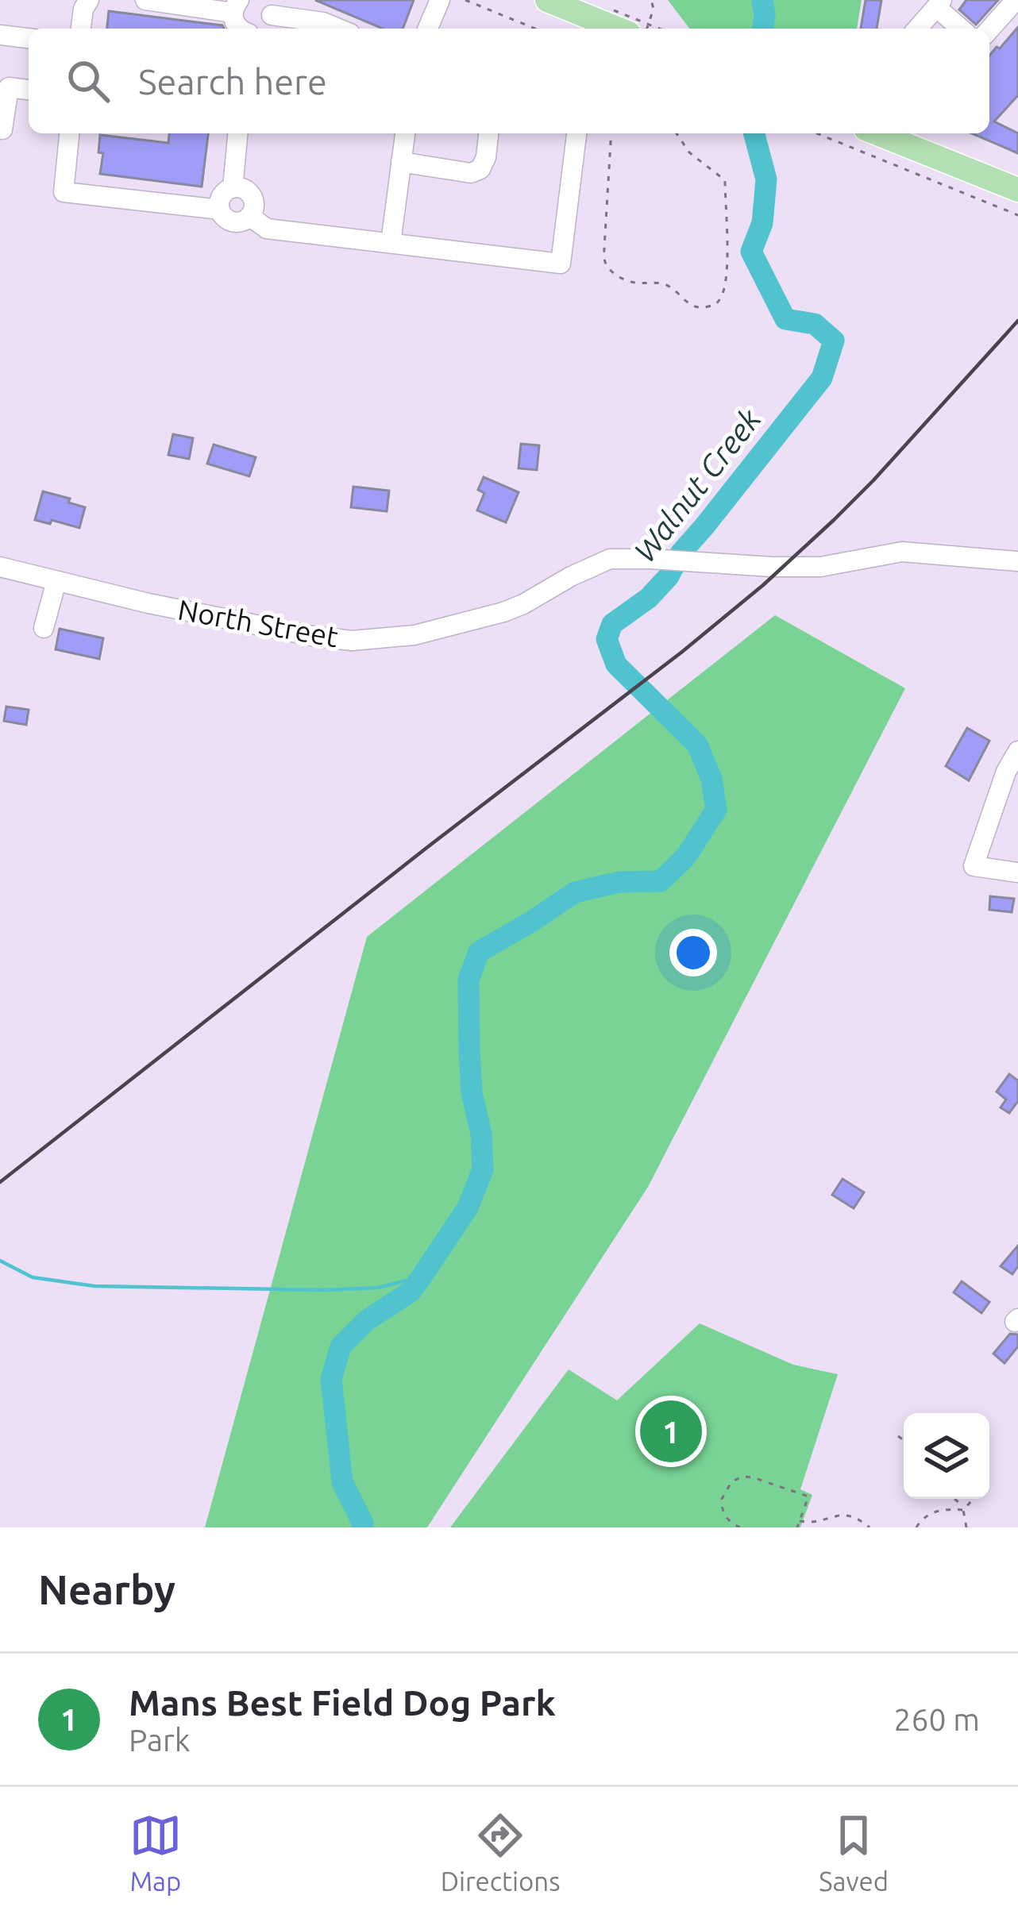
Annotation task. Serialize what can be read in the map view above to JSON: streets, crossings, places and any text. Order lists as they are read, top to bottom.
{
  "streets": {
    "street": ["North Street"]
  },
  "water": ["Walnut Creek"],
  "page": {
    "search": "Search here",
    "pins": "1",
    "heading": "Nearby",
    "list": [
      {
        "mark": "1",
        "name": "Mans Best Field Dog Park",
        "note": "Park",
        "value": "260 m"
      }
    ],
    "nav": ["Map", "Directions", "Saved"]
  }
}
